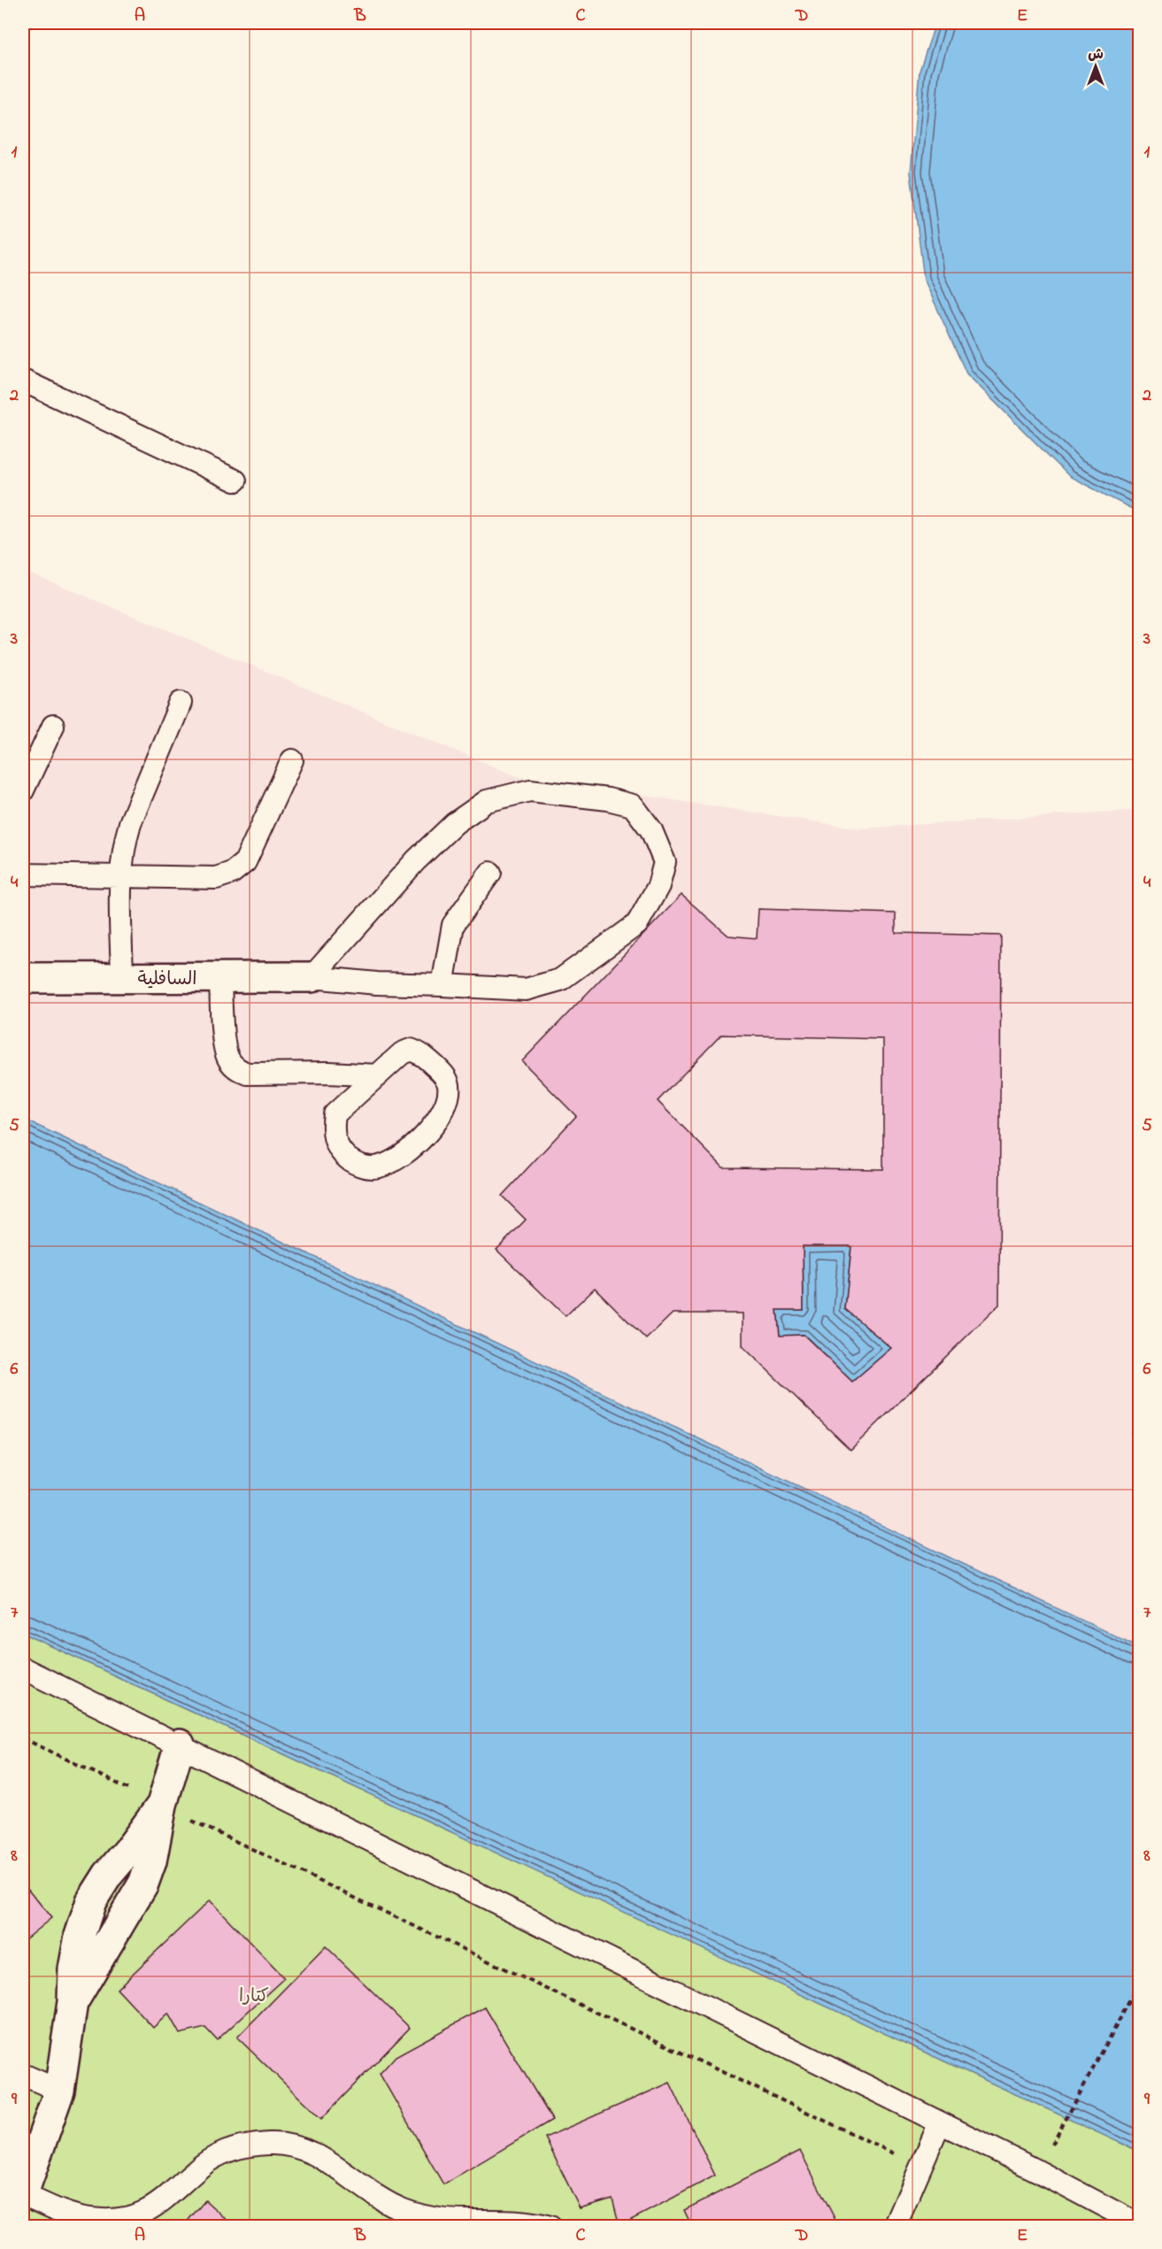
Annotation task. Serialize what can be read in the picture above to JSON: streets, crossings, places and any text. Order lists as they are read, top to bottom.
{
  "streets": {
    "street": ["السافلية"]
  },
  "parks": ["كتارا"],
  "north": "top",
  "grid": {
    "columns": [
      "A",
      "B",
      "C",
      "D",
      "E"
    ],
    "rows": [
      "1",
      "2",
      "3",
      "4",
      "5",
      "6",
      "7",
      "8",
      "9"
    ]
  }
}
